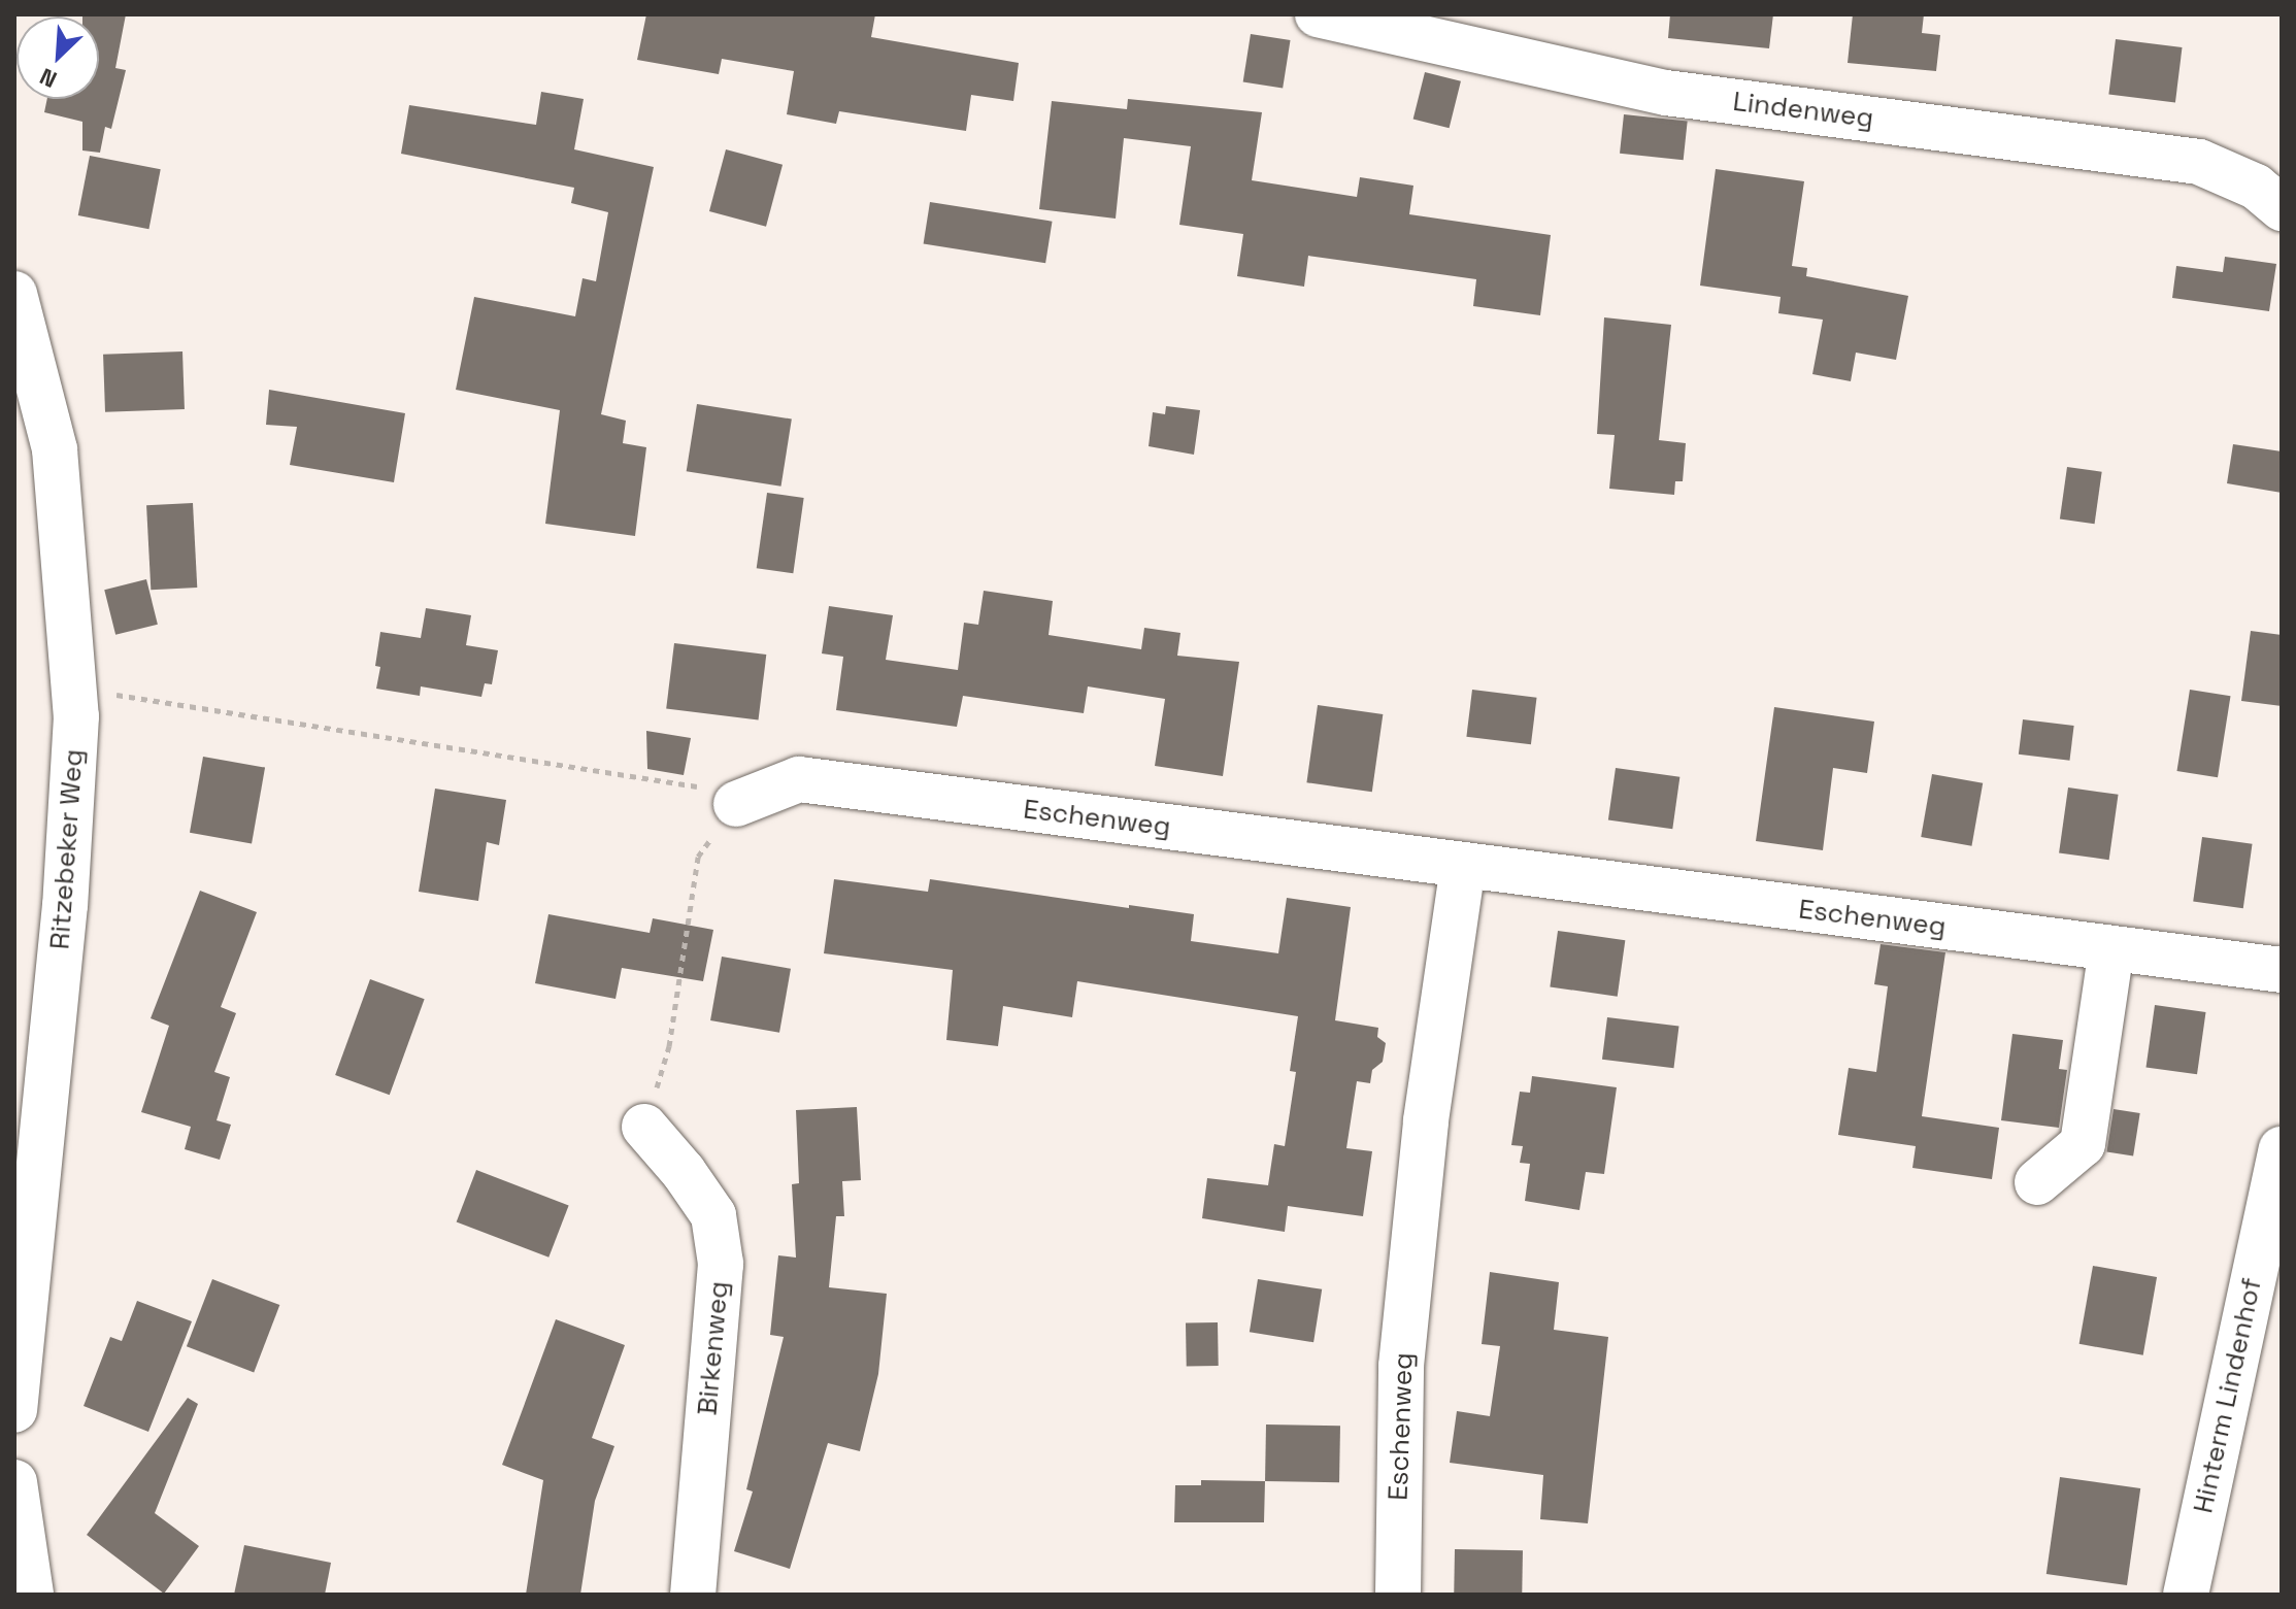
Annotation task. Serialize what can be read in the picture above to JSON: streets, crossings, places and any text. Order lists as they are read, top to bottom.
{
  "streets": {
    "street": [
      "Lindenweg",
      "Eschenweg",
      "Ritzebeker Weg",
      "Birkenweg",
      "Hinterm Lindenhof"
    ]
  },
  "north": "bottom left"
}
